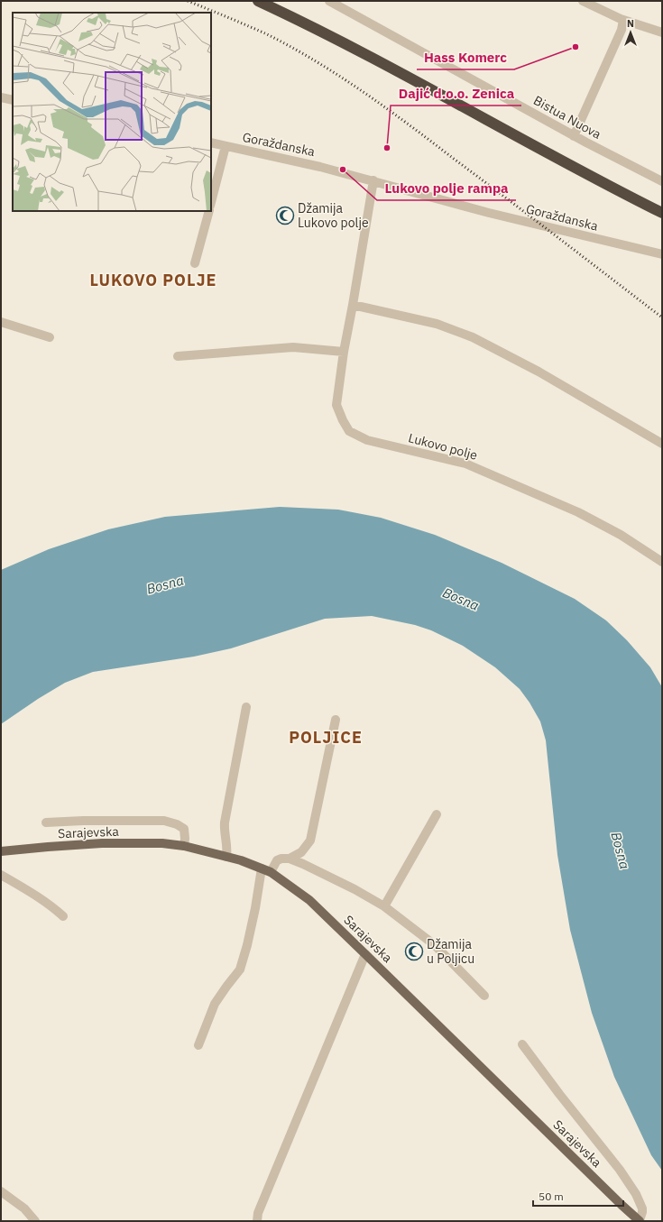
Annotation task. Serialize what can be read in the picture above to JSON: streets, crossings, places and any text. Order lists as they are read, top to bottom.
{
  "streets": {
    "main road": ["Sarajevska"],
    "street": ["Bistua Nuova", "Goraždanska", "Lukovo polje"]
  },
  "crossings": [
    ["Goraždanska", "Lukovo polje"]
  ],
  "districts": ["LUKOVO POLJE", "POLJICE"],
  "water": ["Bosna"],
  "places": {
    "other": ["Hass Komerc", "Dajić d.o.o. Zenica", "Lukovo polje rampa"],
    "mosque": ["Džamija Lukovo polje", "Džamija u Poljicu"]
  },
  "scale_bar": "50 m",
  "north": "top"
}
